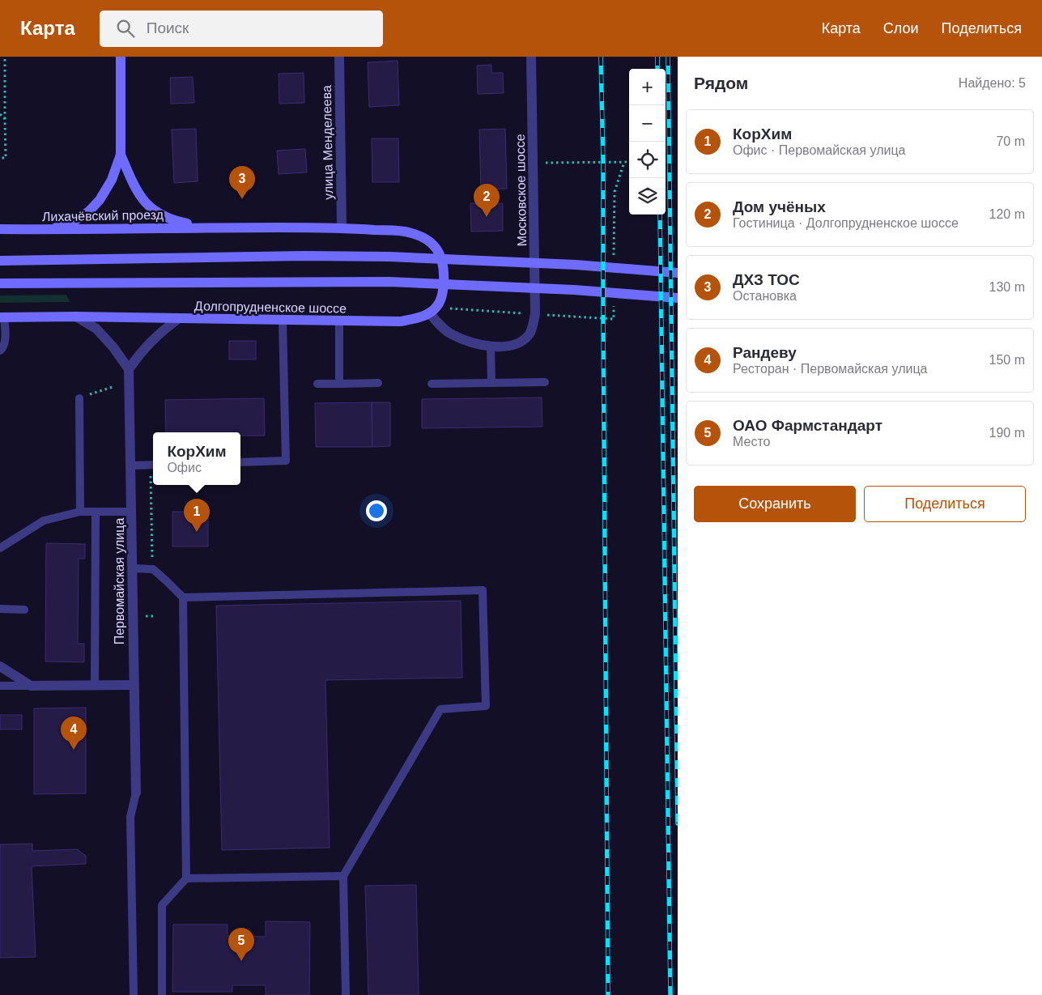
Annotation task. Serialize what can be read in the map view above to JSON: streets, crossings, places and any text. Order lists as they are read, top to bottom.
{
  "streets": {
    "main road": ["Лихачёвский проезд", "Долгопрудненское шоссе"],
    "street": ["улица Менделеева", "Московское шоссе", "Первомайская улица"]
  },
  "page": {
    "header": "Карта",
    "search": "Поиск",
    "nav": ["Карта", "Слои", "Поделиться"],
    "heading": ["Рядом", "Найдено: 5"],
    "map_buttons": ["+", "−"],
    "list": [
      {
        "mark": "1",
        "name": "КорХим",
        "note": "Офис · Первомайская улица",
        "value": "70 m"
      },
      {
        "mark": "2",
        "name": "Дом учёных",
        "note": "Гостиница · Долгопрудненское шоссе",
        "value": "120 m"
      },
      {
        "mark": "3",
        "name": "ДХЗ ТОС",
        "note": "Остановка",
        "value": "130 m"
      },
      {
        "mark": "4",
        "name": "Рандеву",
        "note": "Ресторан · Первомайская улица",
        "value": "150 m"
      },
      {
        "mark": "5",
        "name": "ОАО Фармстандарт",
        "note": "Место",
        "value": "190 m"
      }
    ],
    "pins": [
      "3",
      "2",
      "1",
      "4",
      "5"
    ],
    "popup": ["КорХим", "Офис"],
    "buttons": ["Сохранить", "Поделиться"]
  }
}
